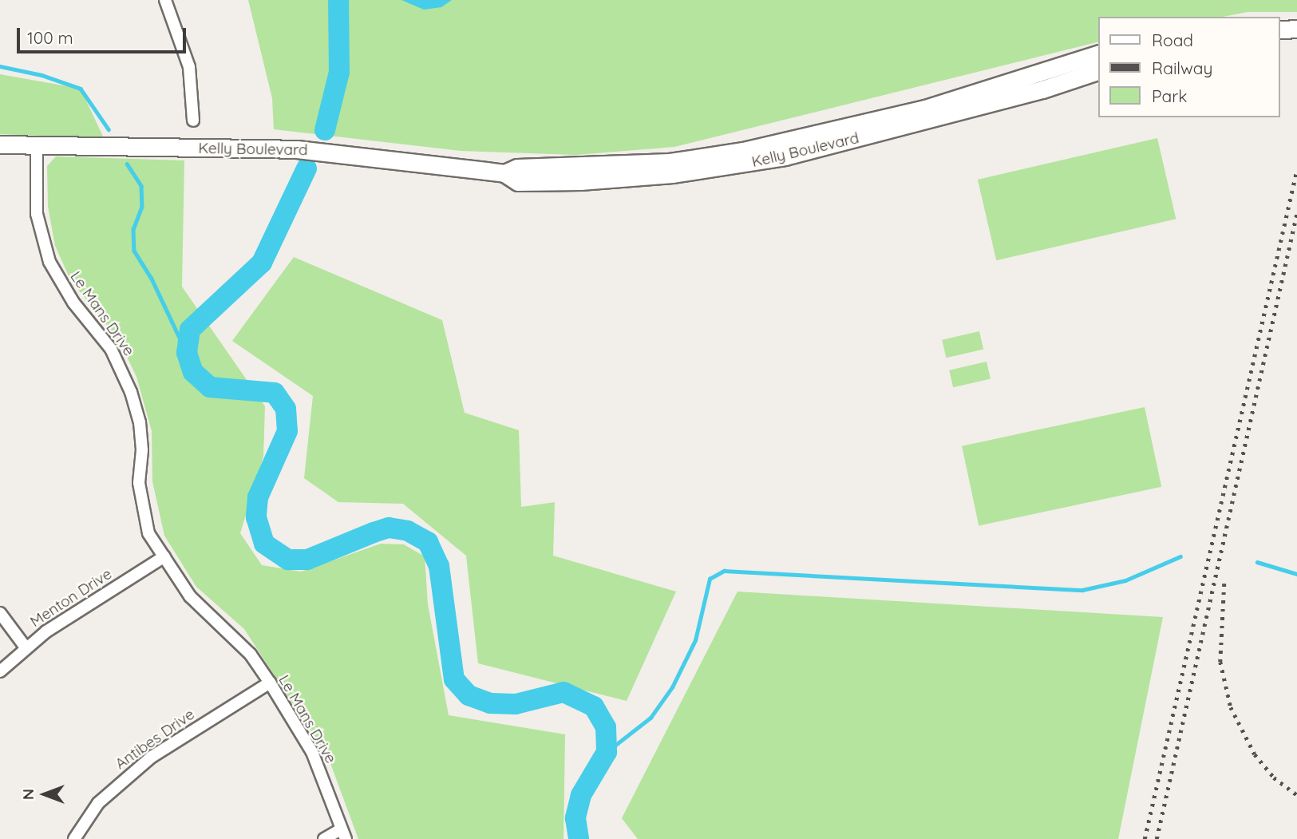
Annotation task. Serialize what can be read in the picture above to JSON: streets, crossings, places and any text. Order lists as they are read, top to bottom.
{
  "streets": {
    "street": [
      "Kelly Boulevard",
      "Le Mans Drive",
      "Menton Drive",
      "Antibes Drive"
    ]
  },
  "crossings": [
    ["Kelly Boulevard", "Le Mans Drive"],
    ["Le Mans Drive", "Menton Drive"],
    ["Le Mans Drive", "Antibes Drive"]
  ],
  "legend": ["Road", "Railway", "Park"],
  "scale_bar": "100 m",
  "north": "left"
}
